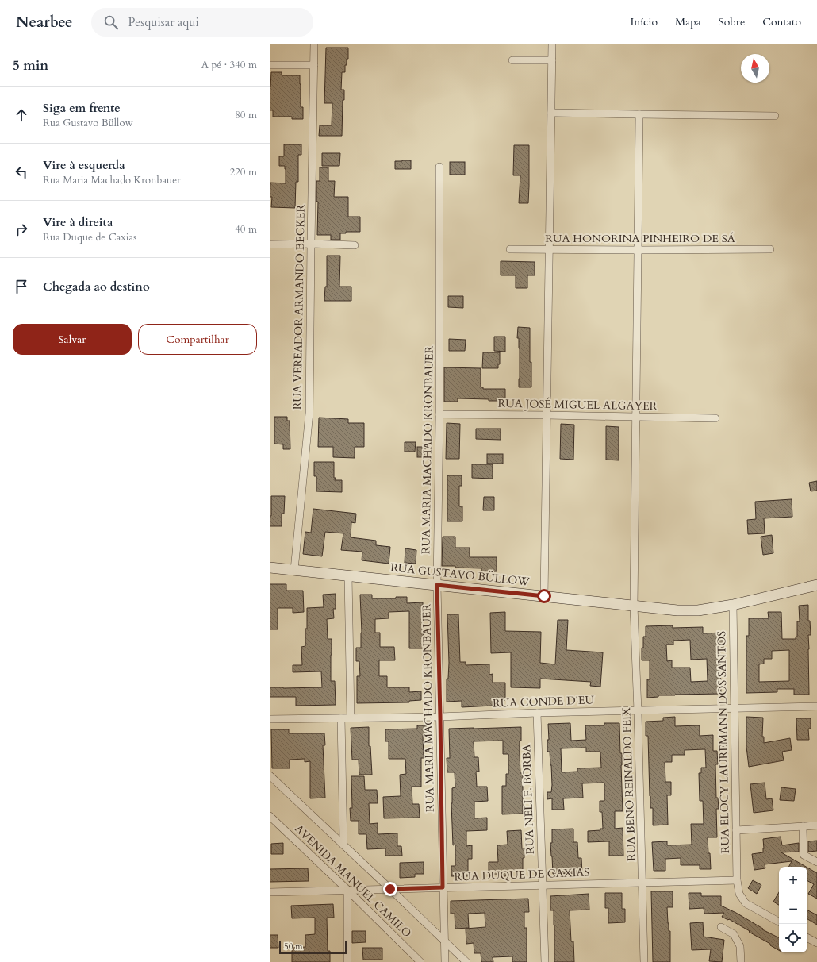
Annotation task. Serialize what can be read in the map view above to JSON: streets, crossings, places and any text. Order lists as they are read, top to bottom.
{
  "streets": {
    "main road": ["RUA GUSTAVO BÜLLOW"],
    "street": [
      "RUA HONORINA PINHEIRO DE SÁ",
      "RUA VEREADOR ARMANDO BECKER",
      "RUA JOSÉ MIGUEL ALGAYER",
      "RUA MARIA MACHADO KRONBAUER",
      "RUA CONDE D'EU",
      "RUA ELOCY LAUREMANN DOS SANTOS",
      "RUA BENO REINALDO FEIX",
      "RUA NELI F. BORBA",
      "RUA DUQUE DE CAXIAS",
      "AVENIDA MANUEL CAMILO"
    ]
  },
  "crossings": [
    ["RUA HONORINA PINHEIRO DE SÁ", "RUA BENO REINALDO FEIX"],
    ["RUA VEREADOR ARMANDO BECKER", "RUA GUSTAVO BÜLLOW"],
    ["RUA JOSÉ MIGUEL ALGAYER", "RUA MARIA MACHADO KRONBAUER"],
    ["RUA JOSÉ MIGUEL ALGAYER", "RUA BENO REINALDO FEIX"],
    ["RUA MARIA MACHADO KRONBAUER", "RUA GUSTAVO BÜLLOW"],
    ["RUA MARIA MACHADO KRONBAUER", "RUA CONDE D'EU"],
    ["RUA MARIA MACHADO KRONBAUER", "RUA DUQUE DE CAXIAS"],
    ["RUA MARIA MACHADO KRONBAUER", "AVENIDA MANUEL CAMILO"],
    ["RUA GUSTAVO BÜLLOW", "RUA ELOCY LAUREMANN DOS SANTOS"],
    ["RUA GUSTAVO BÜLLOW", "RUA BENO REINALDO FEIX"],
    ["RUA CONDE D'EU", "RUA ELOCY LAUREMANN DOS SANTOS"],
    ["RUA CONDE D'EU", "RUA BENO REINALDO FEIX"],
    ["RUA CONDE D'EU", "RUA NELI F. BORBA"],
    ["RUA ELOCY LAUREMANN DOS SANTOS", "RUA DUQUE DE CAXIAS"],
    ["RUA BENO REINALDO FEIX", "RUA DUQUE DE CAXIAS"],
    ["RUA NELI F. BORBA", "RUA DUQUE DE CAXIAS"],
    ["RUA DUQUE DE CAXIAS", "AVENIDA MANUEL CAMILO"]
  ],
  "scale_bar": "50 m",
  "north": "top",
  "page": {
    "header": "Nearbee",
    "search": "Pesquisar aqui",
    "nav": [
      "Início",
      "Mapa",
      "Sobre",
      "Contato"
    ],
    "heading": ["5 min", "A pé · 340 m"],
    "list": [
      ["Siga em frente", "Rua Gustavo Büllow", "80 m"],
      ["Vire à esquerda", "Rua Maria Machado Kronbauer", "220 m"],
      ["Vire à direita", "Rua Duque de Caxias", "40 m"],
      "Chegada ao destino"
    ],
    "buttons": ["Salvar", "Compartilhar"],
    "map_buttons": ["+", "−"],
    "scale": "50 m"
  }
}
